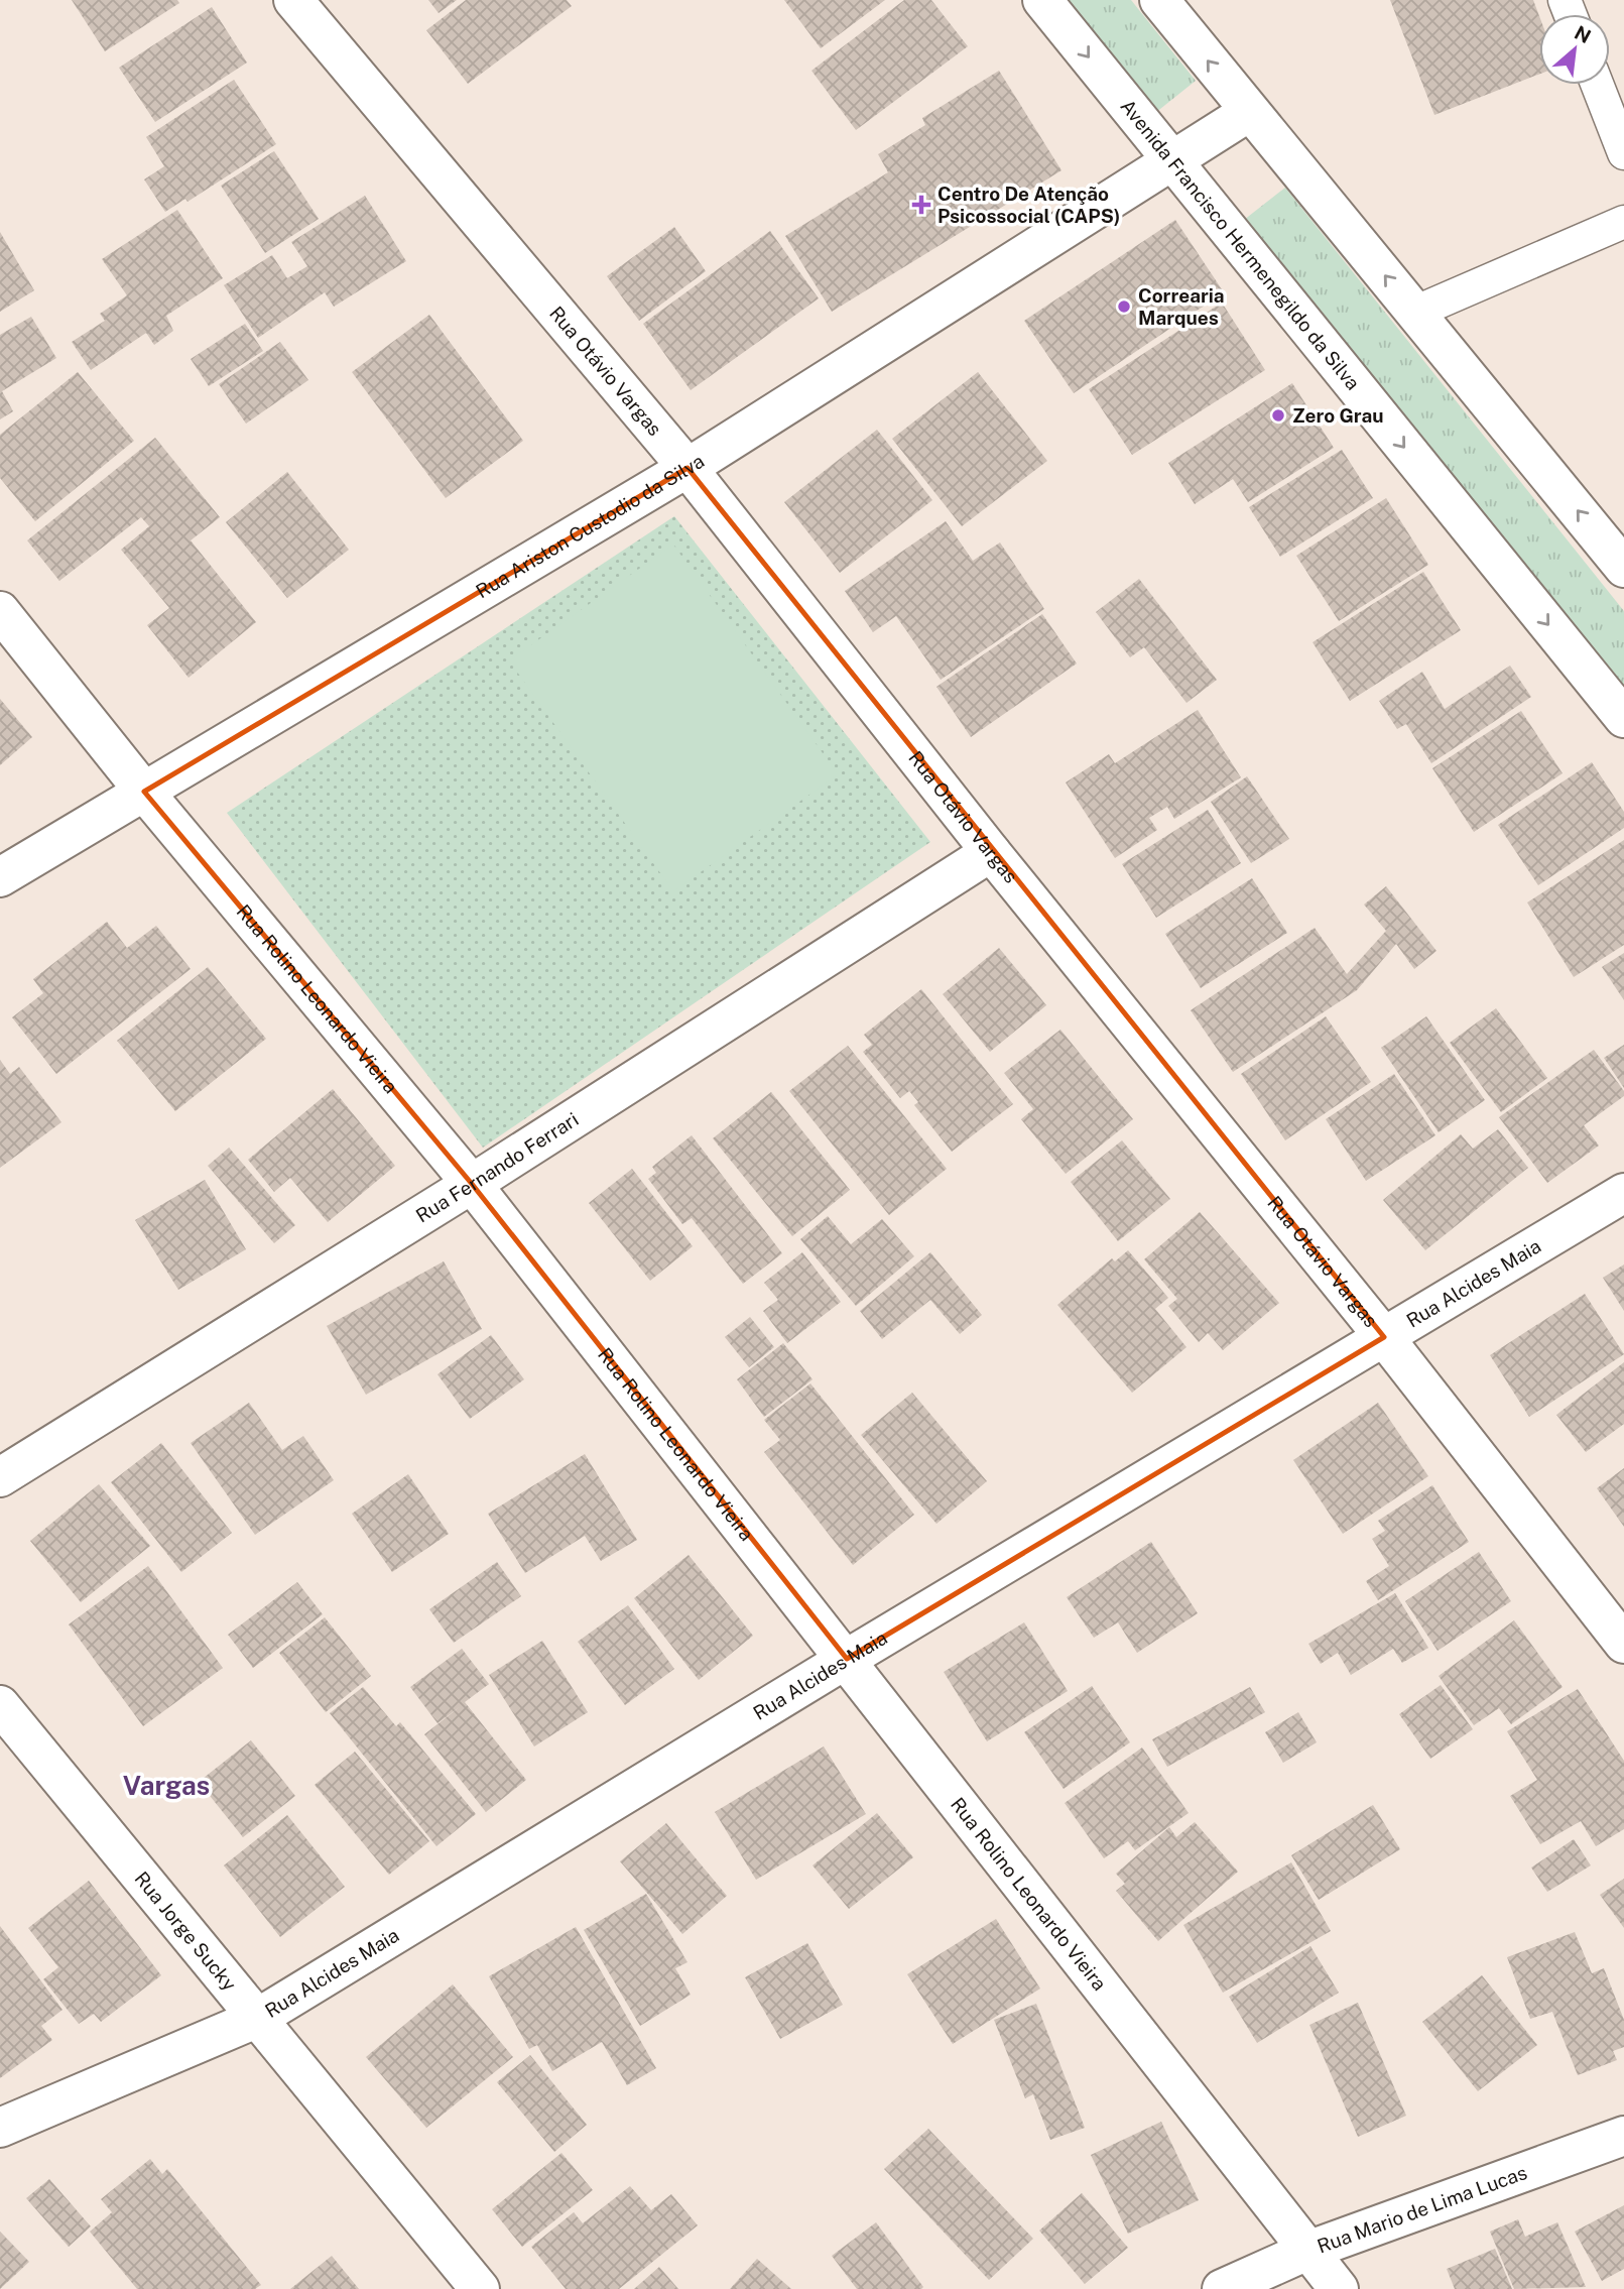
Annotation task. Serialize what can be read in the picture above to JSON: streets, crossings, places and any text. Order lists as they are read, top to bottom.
{
  "streets": {
    "street": [
      "Avenida Francisco Hermenegildo da Silva",
      "Rua Otávio Vargas",
      "Rua Ariston Custodio da Silva",
      "Rua Rolino Leonardo Vieira",
      "Rua Fernando Ferrari",
      "Rua Alcides Maia",
      "Rua Jorge Sucky",
      "Rua Mario de Lima Lucas"
    ]
  },
  "crossings": [
    ["Avenida Francisco Hermenegildo da Silva", "Rua Ariston Custodio da Silva"],
    ["Rua Otávio Vargas", "Rua Ariston Custodio da Silva"],
    ["Rua Otávio Vargas", "Rua Fernando Ferrari"],
    ["Rua Otávio Vargas", "Rua Alcides Maia"],
    ["Rua Ariston Custodio da Silva", "Rua Rolino Leonardo Vieira"],
    ["Rua Rolino Leonardo Vieira", "Rua Fernando Ferrari"],
    ["Rua Rolino Leonardo Vieira", "Rua Alcides Maia"],
    ["Rua Rolino Leonardo Vieira", "Rua Mario de Lima Lucas"],
    ["Rua Alcides Maia", "Rua Jorge Sucky"]
  ],
  "districts": ["Vargas"],
  "places": {
    "health": ["Centro De Atenção Psicossocial (CAPS)"],
    "other": ["Correaria Marques", "Zero Grau"]
  },
  "north": "top right"
}
